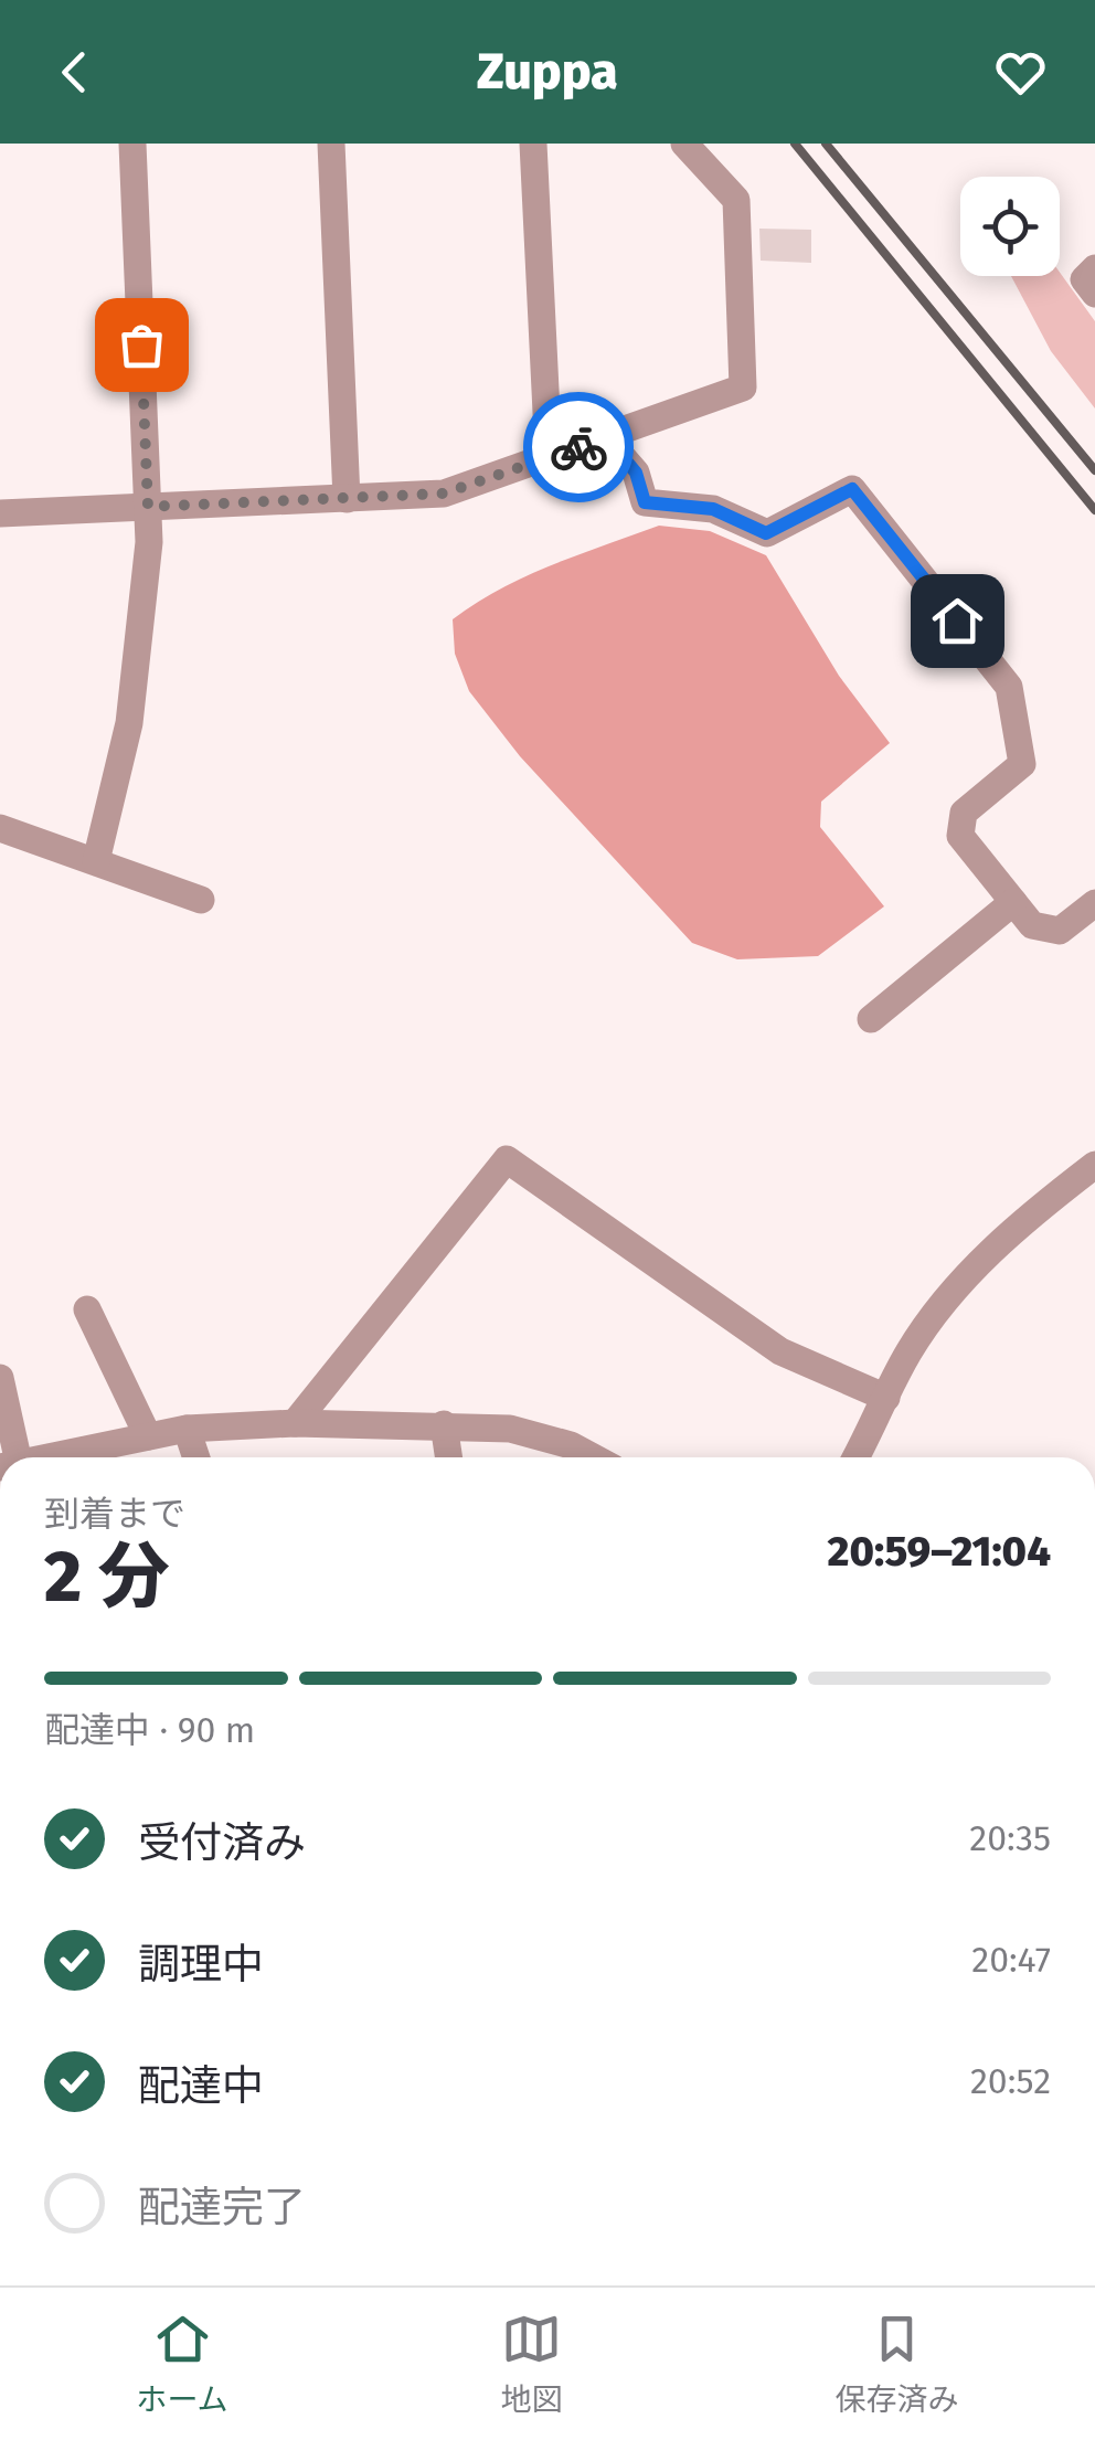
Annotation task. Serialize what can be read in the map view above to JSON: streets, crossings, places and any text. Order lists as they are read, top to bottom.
{
  "page": {
    "header": "Zuppa",
    "heading": ["2 分", "到着まで", "20:59–21:04"],
    "bar": "配達中 · 90 m",
    "list": [
      ["受付済み", "20:35"],
      ["調理中", "20:47"],
      ["配達中", "20:52"],
      "配達完了"
    ],
    "tabs": ["ホーム", "地図", "保存済み"]
  }
}
